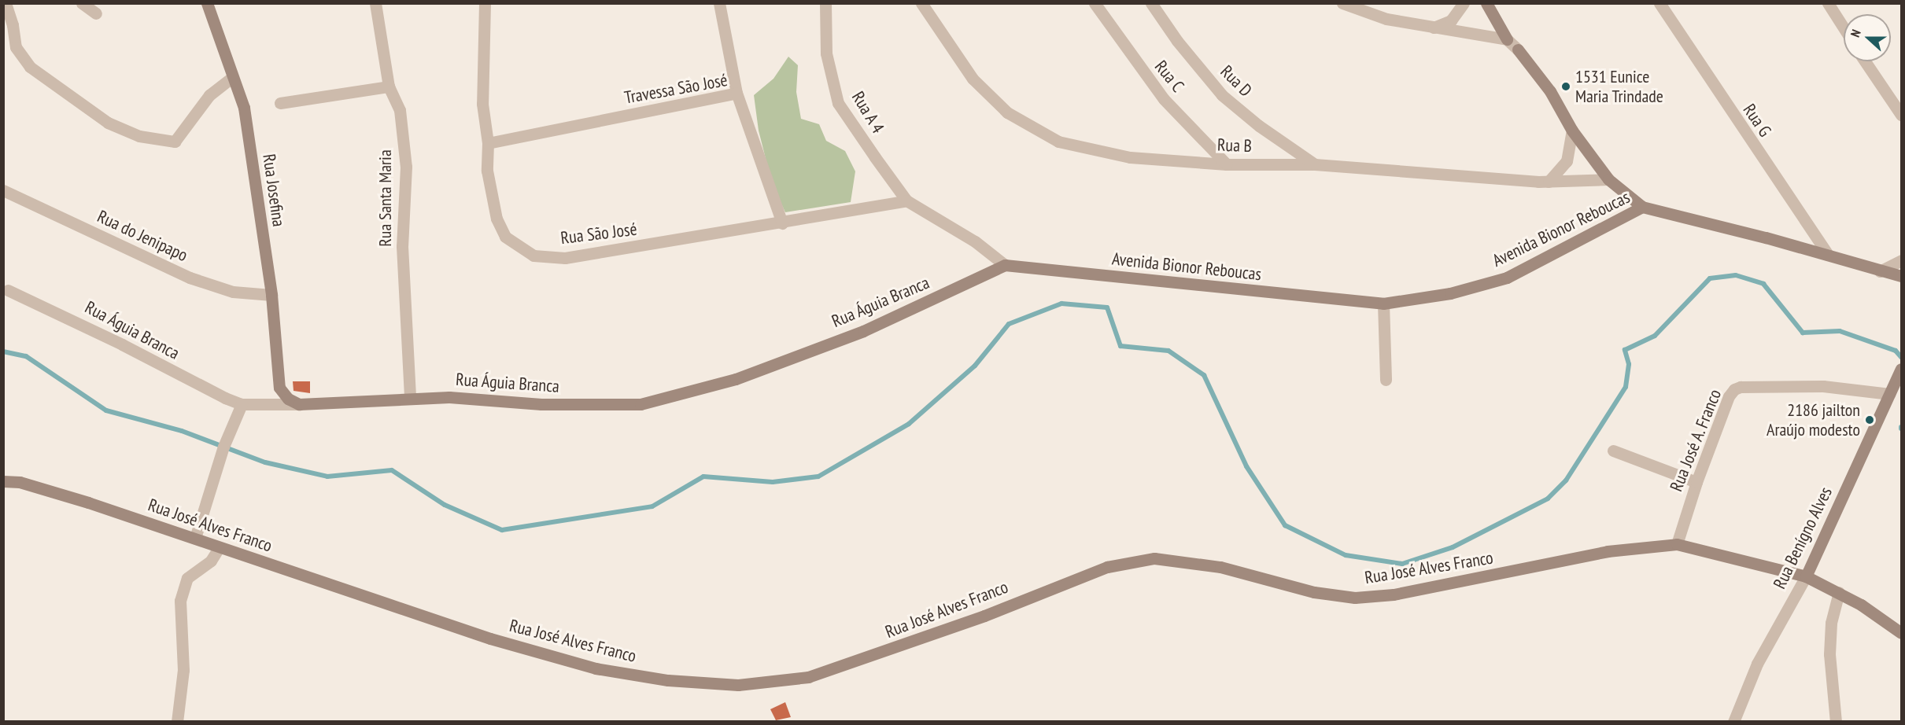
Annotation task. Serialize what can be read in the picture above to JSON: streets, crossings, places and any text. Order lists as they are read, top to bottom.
{
  "streets": {
    "main road": [
      "Rua Josefina",
      "Avenida Bionor Reboucas",
      "Rua Águia Branca",
      "Rua José Alves Franco",
      "Rua Benígno Alves"
    ],
    "street": [
      "Rua C",
      "Rua D",
      "Travessa São José",
      "Rua A 4",
      "Rua G",
      "Rua B",
      "Rua Santa Maria",
      "Rua São José",
      "Rua do Jenipapo",
      "Rua José A. Franco"
    ]
  },
  "crossings": [
    ["Rua C", "Rua B"],
    ["Rua D", "Rua B"],
    ["Travessa São José", "Rua São José"],
    ["Rua A 4", "Rua São José"],
    ["Rua G", "Avenida Bionor Reboucas"],
    ["Rua Josefina", "Rua do Jenipapo"],
    ["Rua Josefina", "Rua Águia Branca"],
    ["Rua Santa Maria", "Rua Águia Branca"],
    ["Avenida Bionor Reboucas", "Rua Águia Branca"],
    ["Rua José A. Franco", "Rua José Alves Franco"],
    ["Rua José A. Franco", "Rua Benígno Alves"],
    ["Rua José Alves Franco", "Rua Benígno Alves"]
  ],
  "places": ["1531 Eunice Maria Trindade", "2186 jailton Araújo modesto"],
  "north": "left"
}
